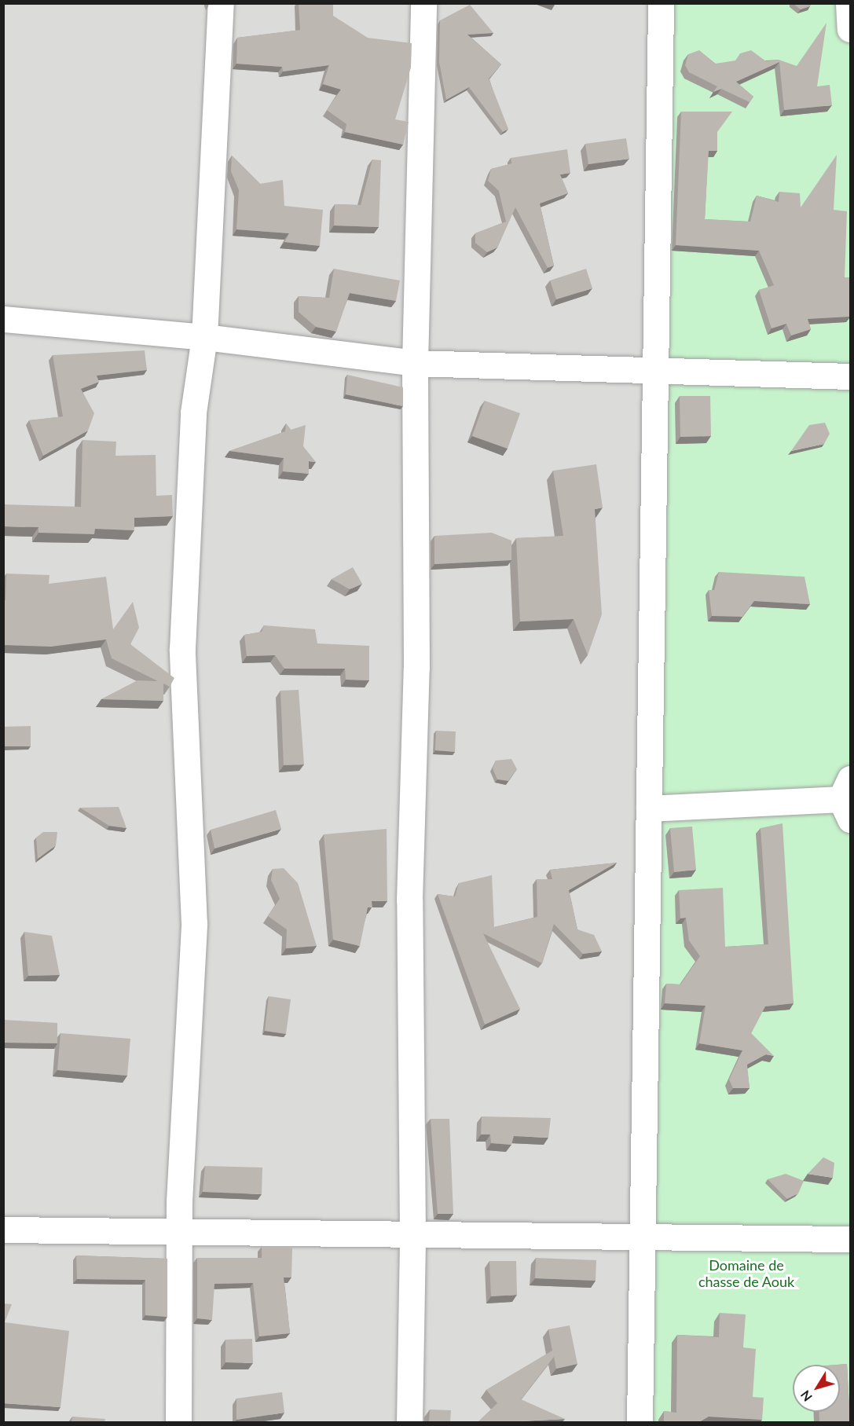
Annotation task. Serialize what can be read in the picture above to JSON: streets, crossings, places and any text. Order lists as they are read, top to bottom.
{
  "parks": ["Domaine de chasse de Aouk"],
  "north": "bottom left"
}
